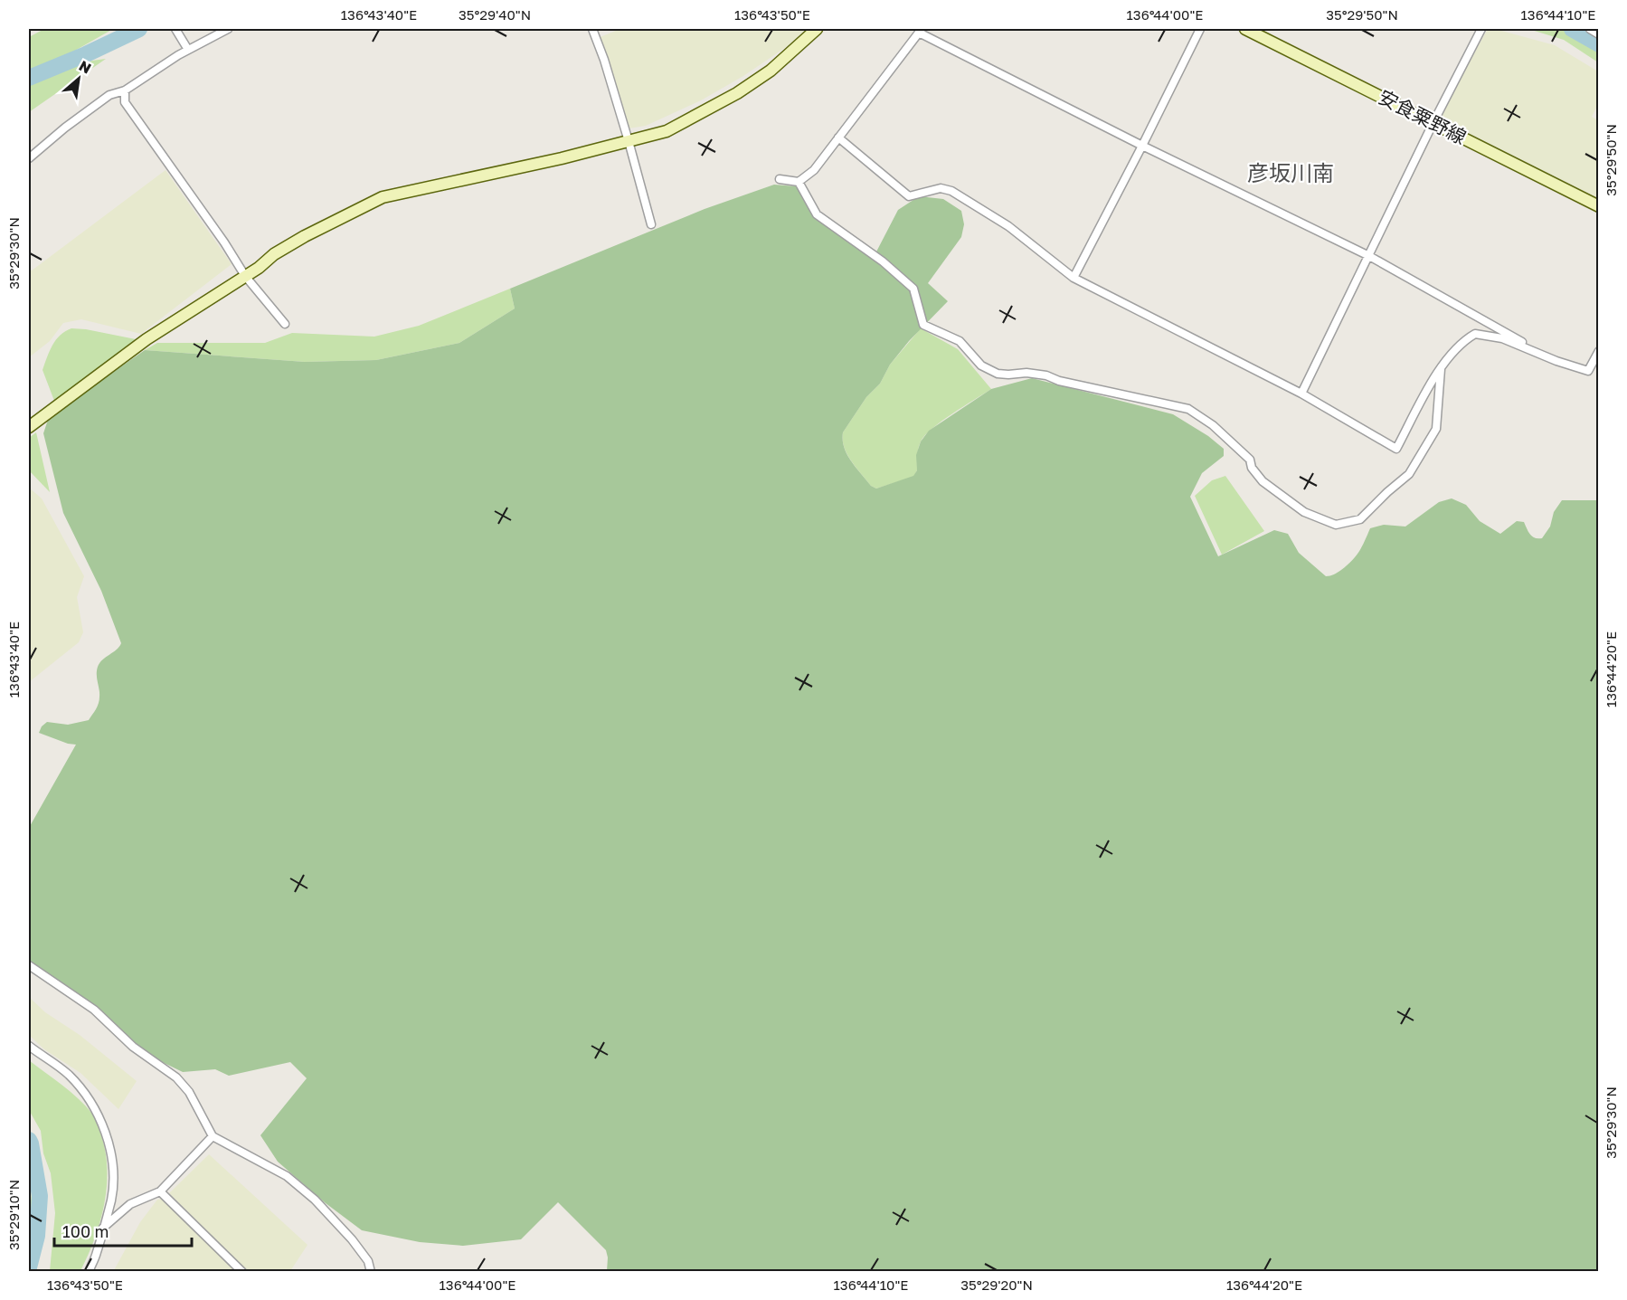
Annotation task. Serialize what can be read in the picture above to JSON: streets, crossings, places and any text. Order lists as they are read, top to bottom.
{
  "streets": {
    "street": ["安食粟野線"]
  },
  "districts": ["彦坂川南"],
  "scale_bar": "100 m",
  "north": "top right",
  "coordinates": [
    "136°43'40\"E",
    "35°29'40\"N",
    "136°43'50\"E",
    "136°44'00\"E",
    "35°29'50\"N",
    "136°44'10\"E",
    "35°29'30\"N",
    "136°44'20\"E",
    "35°29'10\"N",
    "35°29'20\"N"
  ]
}
